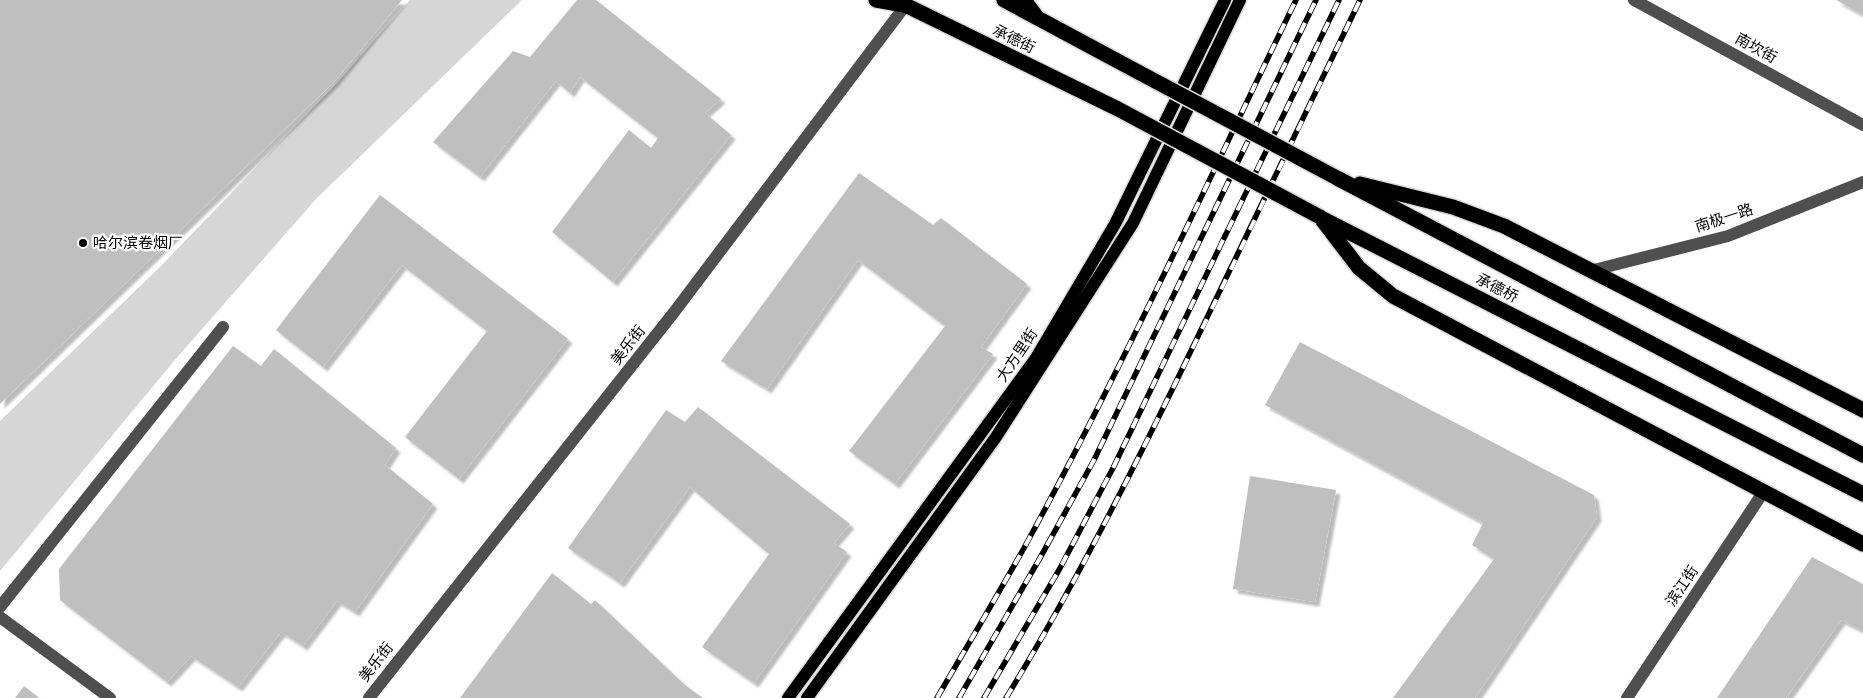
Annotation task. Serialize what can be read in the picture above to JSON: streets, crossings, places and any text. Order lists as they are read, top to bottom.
{
  "streets": {
    "highway": ["承德街", "承德桥"],
    "main road": ["大方里街"],
    "street": [
      "南坎街",
      "南极一路",
      "美乐街",
      "滨江街"
    ]
  },
  "crossings": [
    ["承德街", "承德桥"],
    ["承德街", "美乐街"]
  ],
  "places": ["哈尔滨卷烟厂"]
}
